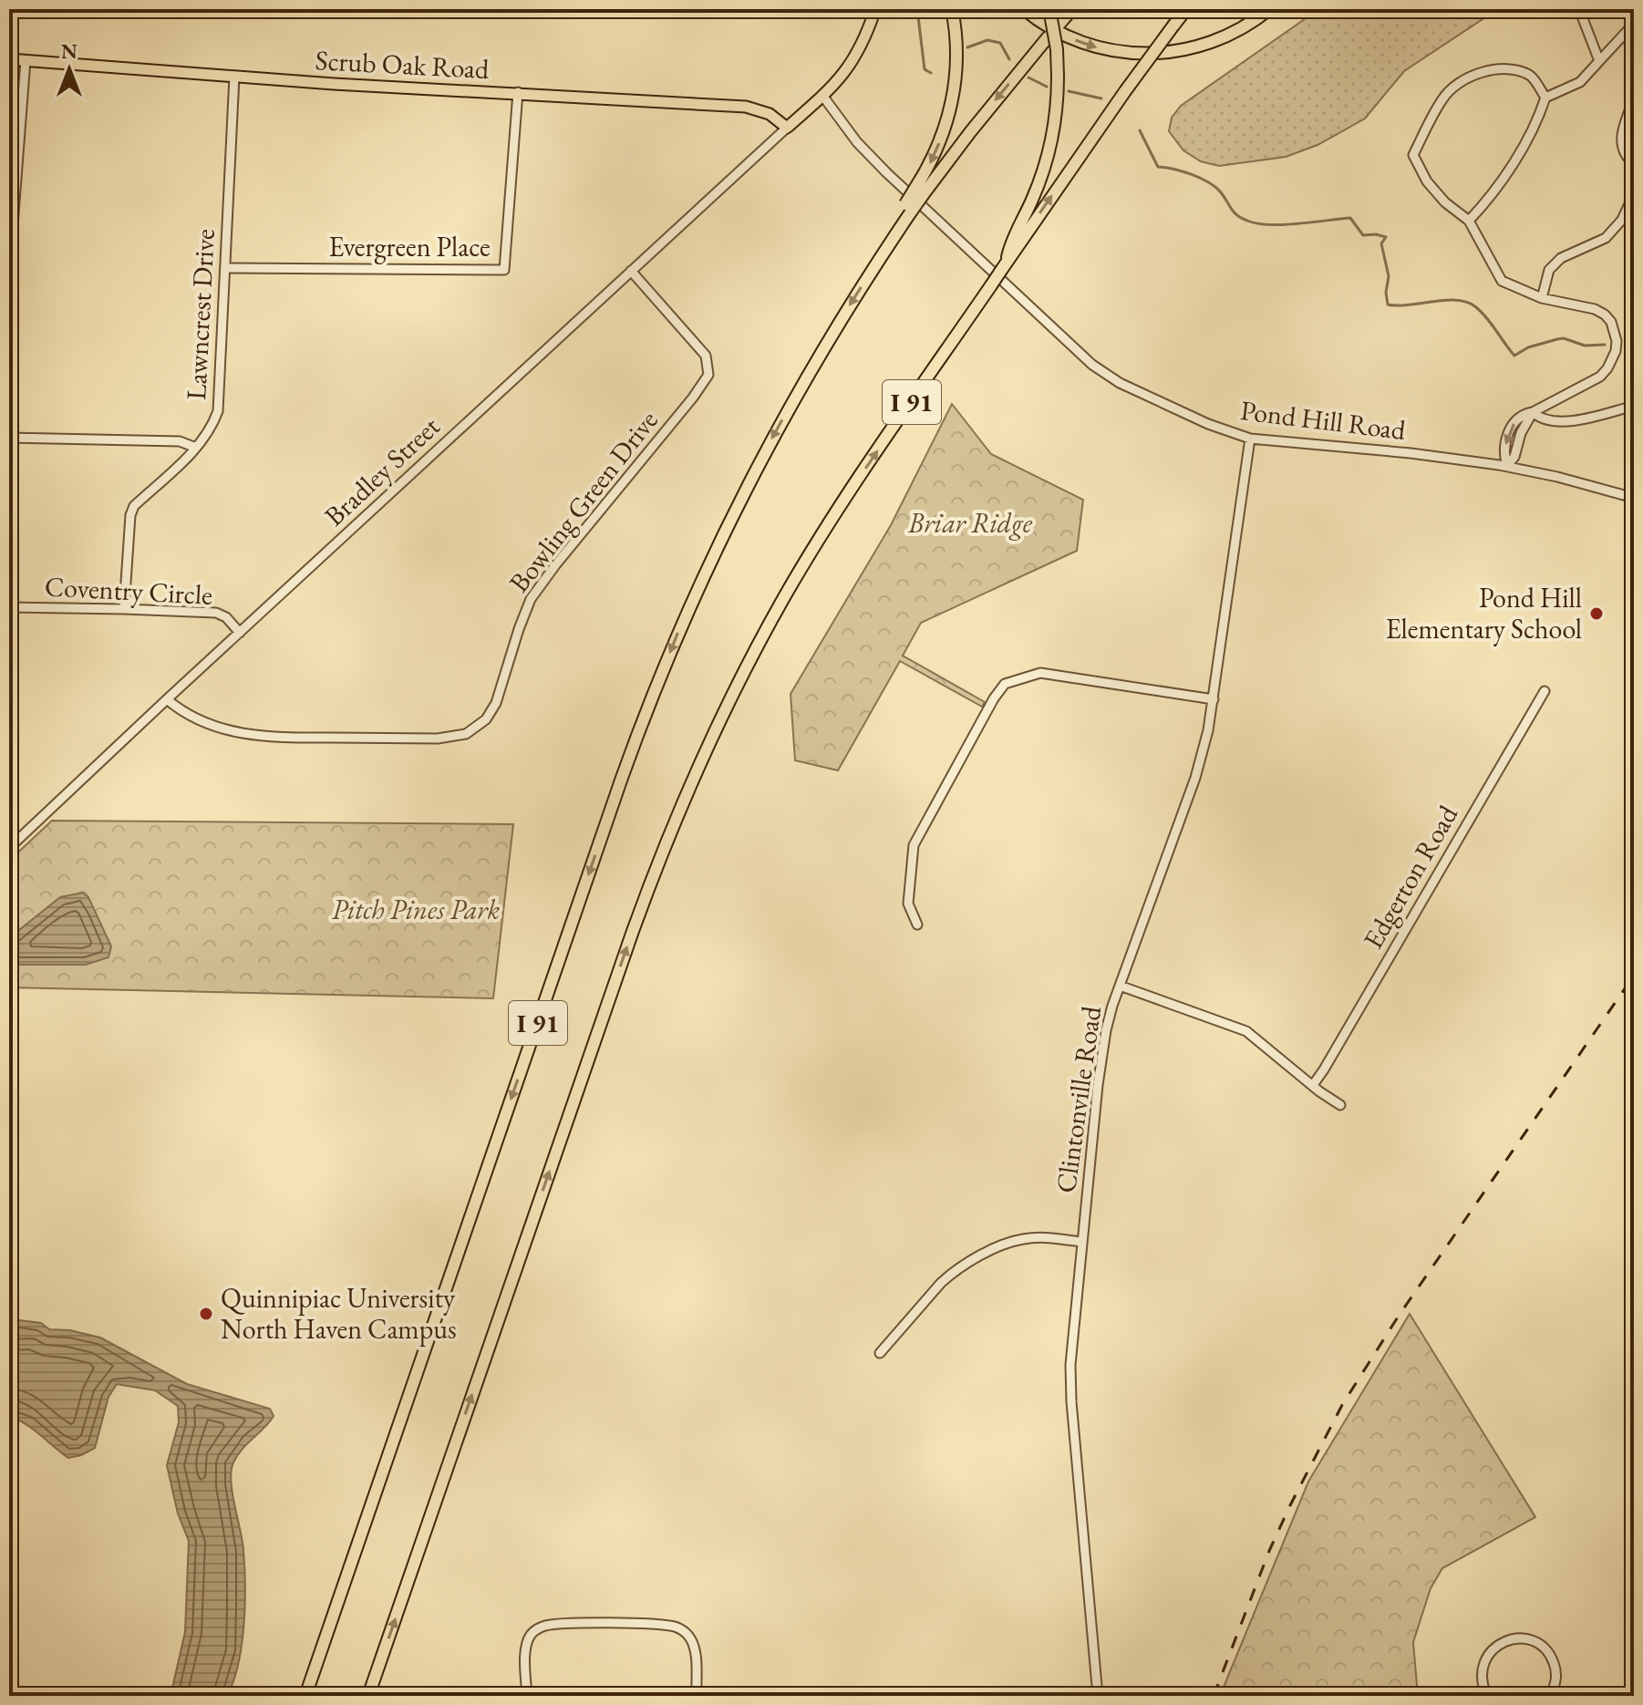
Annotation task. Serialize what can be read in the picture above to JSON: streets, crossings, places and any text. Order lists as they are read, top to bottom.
{
  "streets": {
    "highway": ["I 91"],
    "main road": ["Scrub Oak Road"],
    "street": [
      "Evergreen Place",
      "Lawncrest Drive",
      "Pond Hill Road",
      "Bradley Street",
      "Bowling Green Drive",
      "Coventry Circle",
      "Edgerton Road",
      "Clintonville Road"
    ]
  },
  "crossings": [
    ["Scrub Oak Road", "Evergreen Place"],
    ["Scrub Oak Road", "Lawncrest Drive"],
    ["Scrub Oak Road", "Bradley Street"],
    ["Evergreen Place", "Lawncrest Drive"],
    ["Lawncrest Drive", "Coventry Circle"],
    ["Pond Hill Road", "Clintonville Road"],
    ["Bradley Street", "Bowling Green Drive"],
    ["Bradley Street", "Coventry Circle"]
  ],
  "parks": ["Briar Ridge", "Pitch Pines Park"],
  "places": ["Pond Hill Elementary School", "Quinnipiac University North Haven Campus"],
  "north": "top"
}
